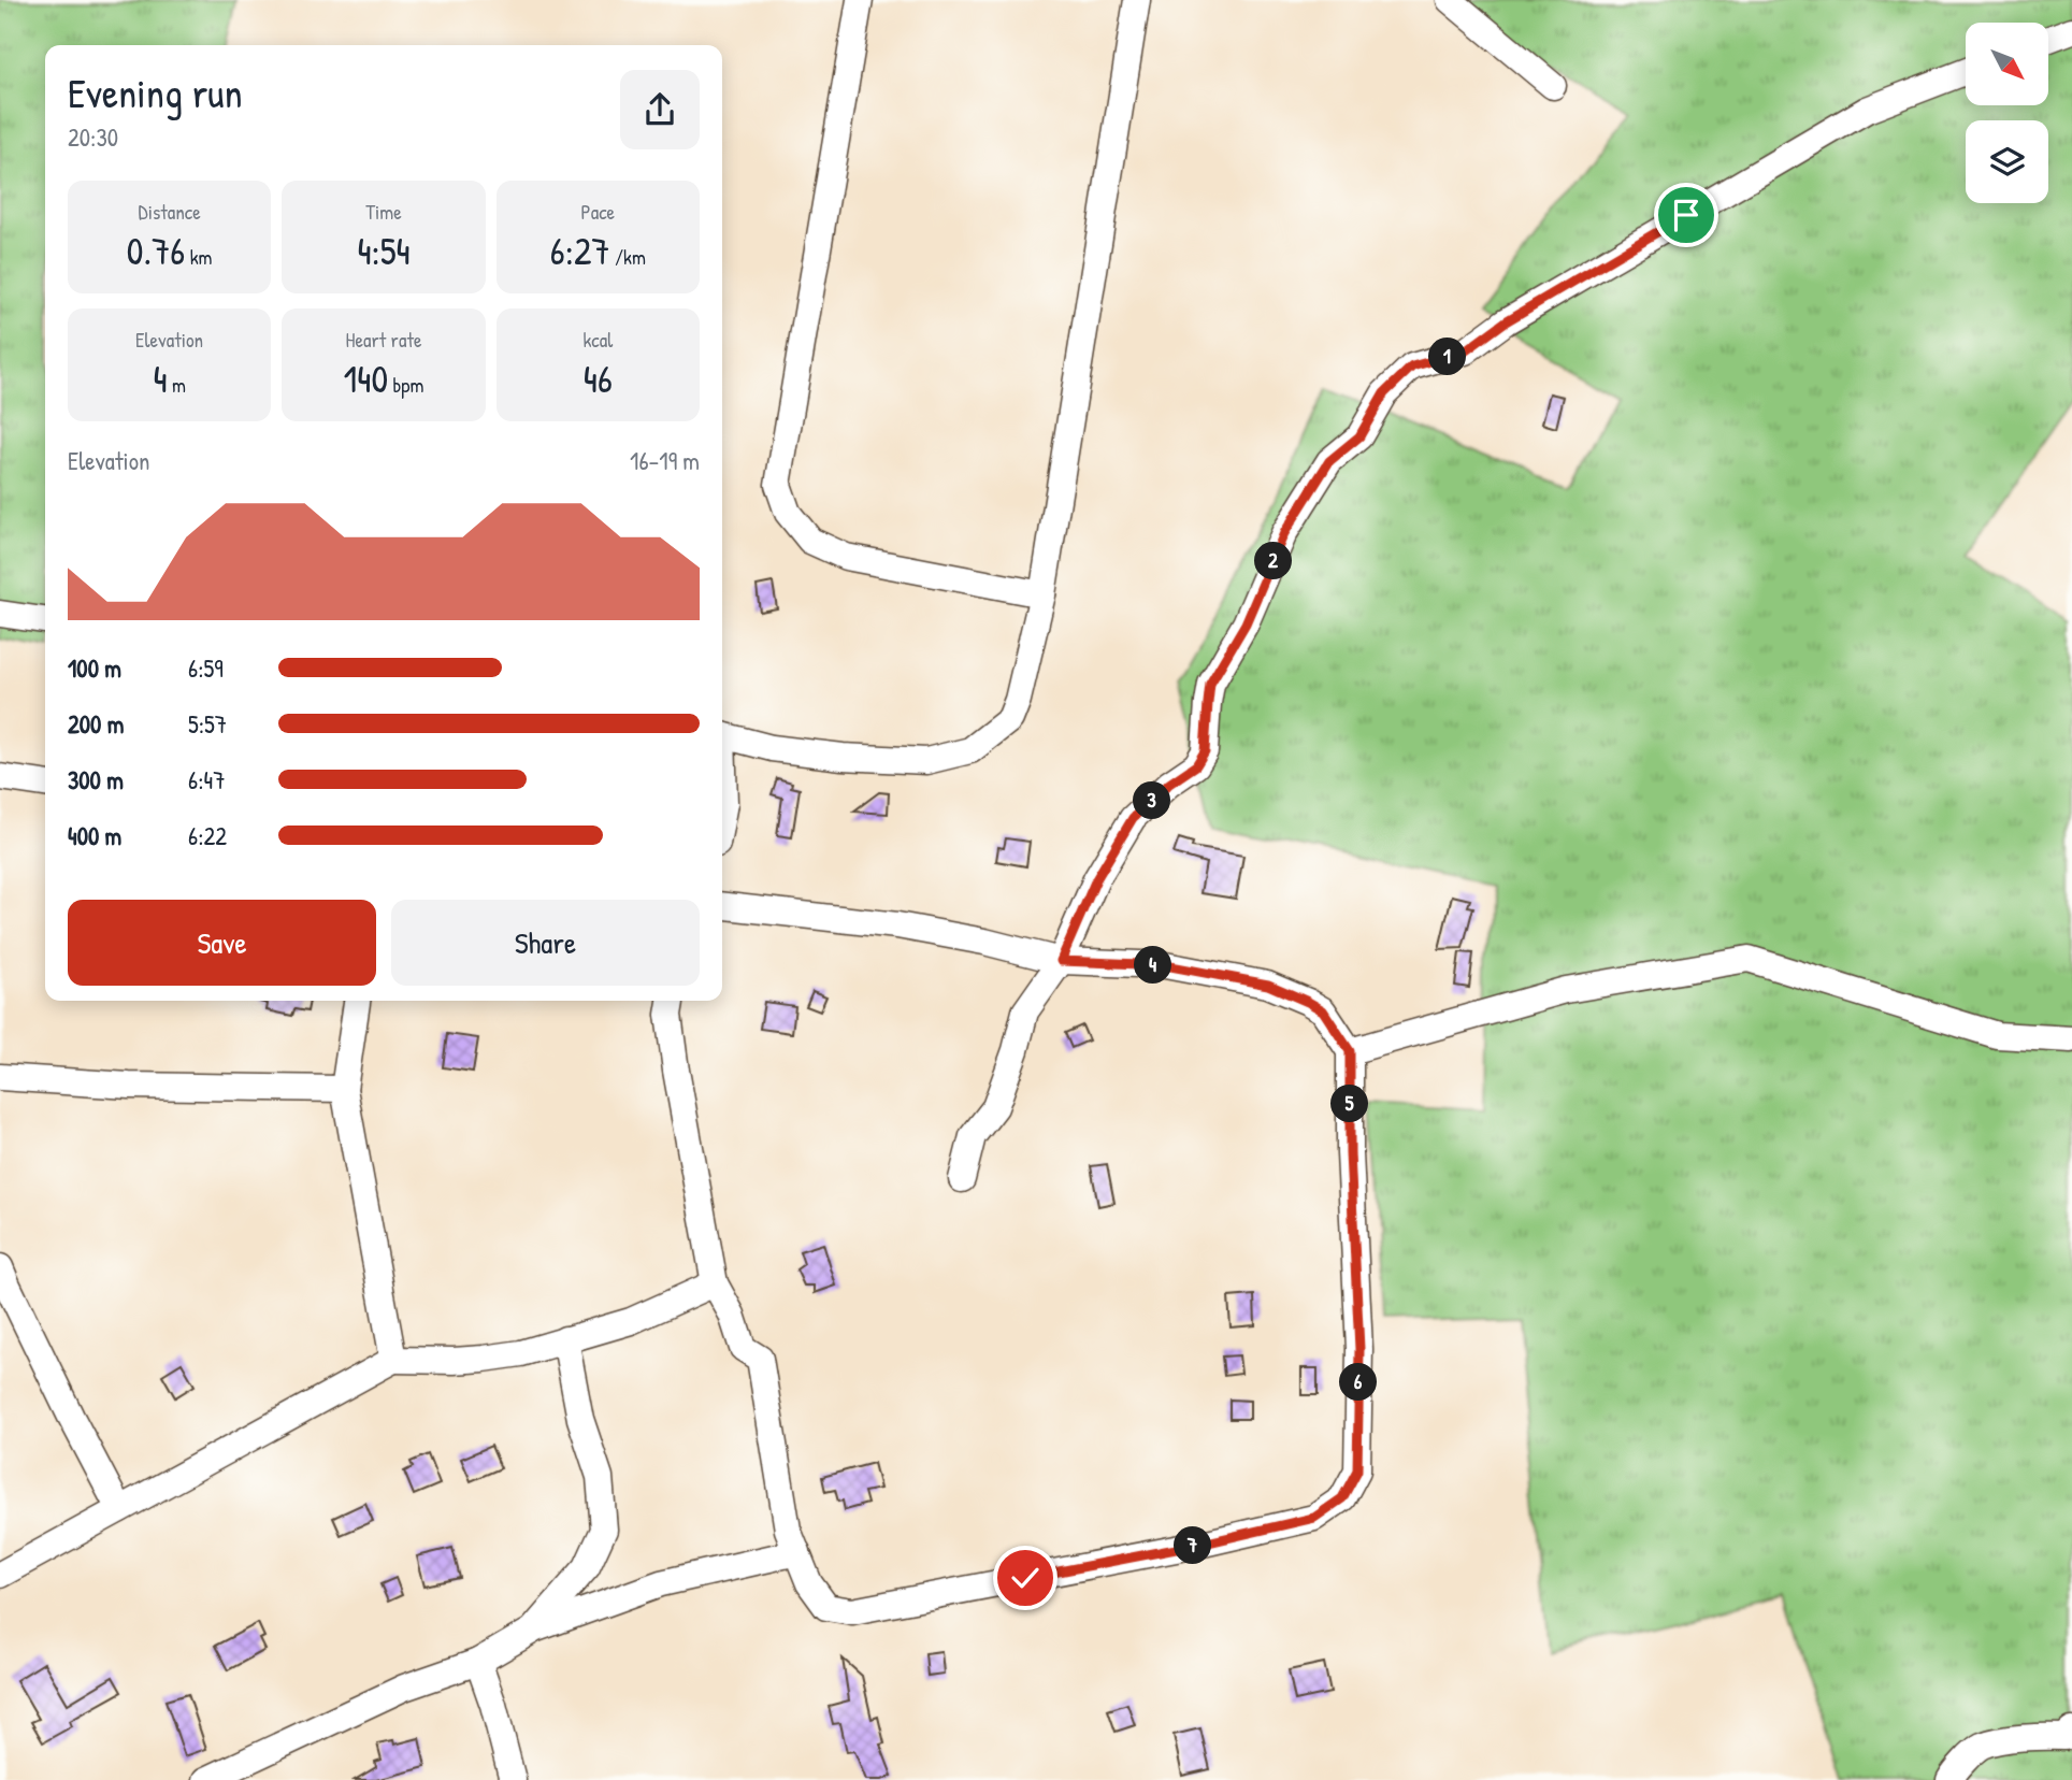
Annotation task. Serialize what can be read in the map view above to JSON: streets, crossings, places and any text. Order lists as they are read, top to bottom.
{
  "north": "bottom right",
  "page": {
    "heading": ["Evening run", "20:30"],
    "stats": [
      ["Distance", "0.76 km"],
      ["Time", "4:54"],
      ["Pace", "6:27 /km"],
      ["Elevation", "4 m"],
      ["Heart rate", "140 bpm"],
      ["kcal", "46"]
    ],
    "pins": [
      "1",
      "2",
      "3",
      "4",
      "5",
      "6",
      "7"
    ],
    "chart": ["Elevation", "16–19 m"],
    "list": [
      {
        "name": "100 m",
        "note": "6:59"
      },
      {
        "name": "200 m",
        "note": "5:57"
      },
      {
        "name": "300 m",
        "note": "6:47"
      },
      {
        "name": "400 m",
        "note": "6:22"
      }
    ],
    "buttons": ["Save", "Share"]
  }
}
